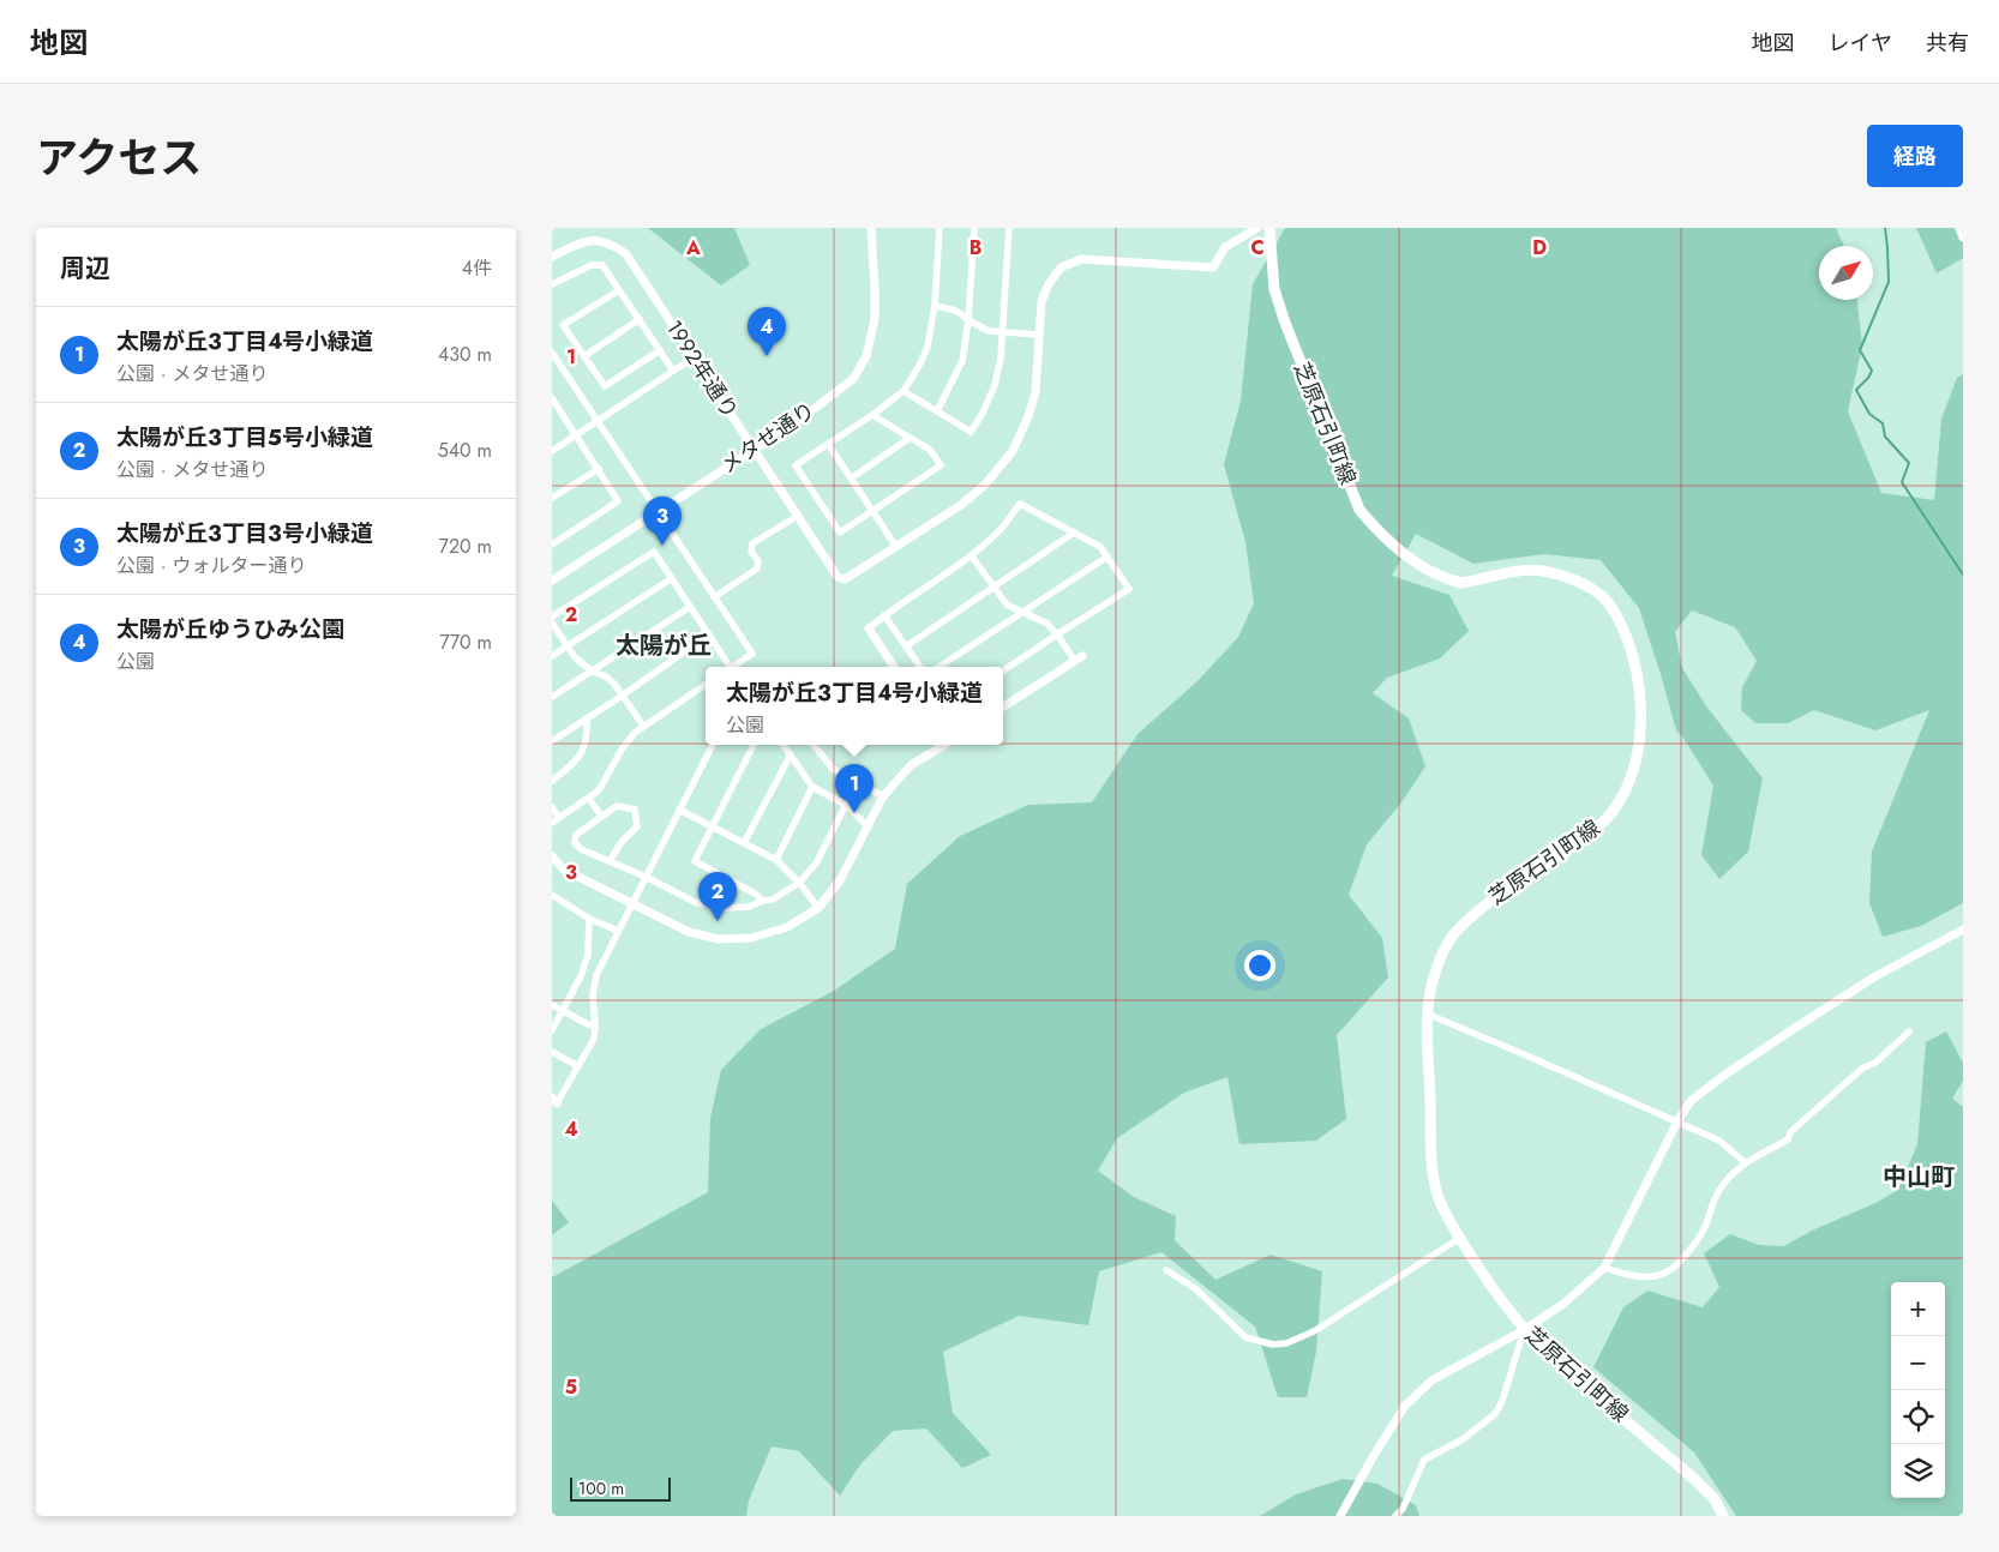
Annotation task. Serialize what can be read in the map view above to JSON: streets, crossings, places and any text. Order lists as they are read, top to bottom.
{
  "streets": {
    "main road": ["芝原石引町線"],
    "street": ["1992年通り", "メタせ通り"]
  },
  "crossings": [
    ["1992年通り", "メタせ通り"]
  ],
  "districts": ["太陽が丘", "中山町"],
  "scale_bar": "100 m",
  "north": "top right",
  "page": {
    "header": "地図",
    "nav": ["地図", "レイヤ", "共有"],
    "title": "アクセス",
    "buttons": "経路",
    "heading": ["周辺", "4件"],
    "list": [
      {
        "mark": "1",
        "name": "太陽が丘３丁目４号小緑道",
        "note": "公園 · メタせ通り",
        "value": "430 m"
      },
      {
        "mark": "2",
        "name": "太陽が丘３丁目５号小緑道",
        "note": "公園 · メタせ通り",
        "value": "540 m"
      },
      {
        "mark": "3",
        "name": "太陽が丘３丁目３号小緑道",
        "note": "公園 · ウォルター通り",
        "value": "720 m"
      },
      {
        "mark": "4",
        "name": "太陽が丘ゆうひみ公園",
        "note": "公園",
        "value": "770 m"
      }
    ],
    "pins": [
      "4",
      "3",
      "1",
      "2"
    ],
    "popup": ["太陽が丘３丁目４号小緑道", "公園"],
    "map_buttons": ["+", "−"],
    "scale": "100 m"
  },
  "grid": {
    "columns": [
      "A",
      "B",
      "C",
      "D"
    ],
    "rows": [
      "1",
      "2",
      "3",
      "4",
      "5"
    ]
  }
}
